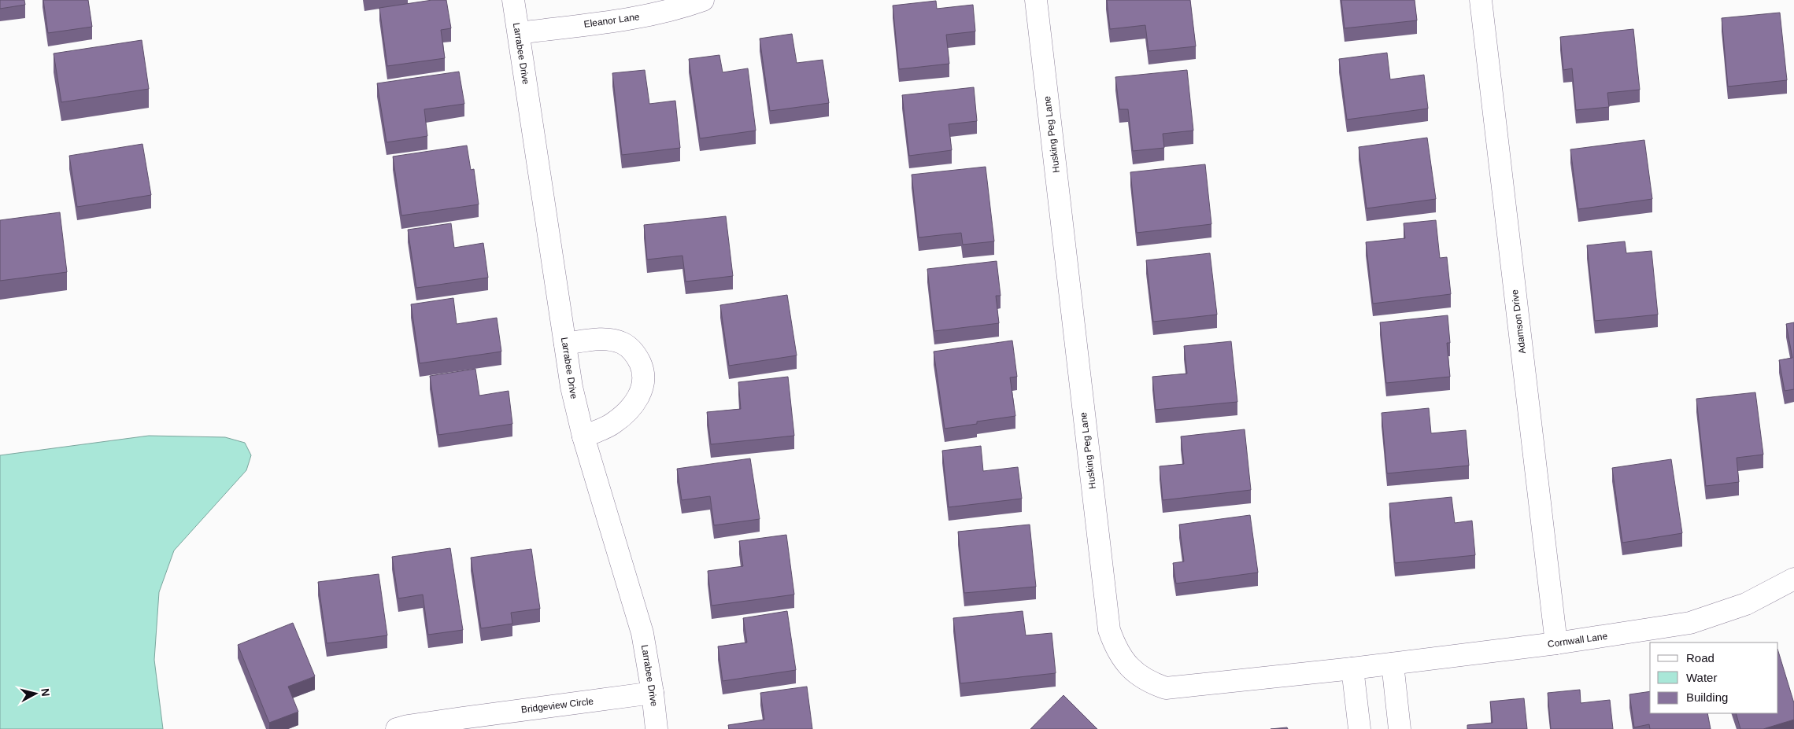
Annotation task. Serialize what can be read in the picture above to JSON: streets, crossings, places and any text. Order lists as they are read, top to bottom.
{
  "streets": {
    "street": [
      "Eleanor Lane",
      "Larrabee Drive",
      "Husking Peg Lane",
      "Adamson Drive",
      "Cornwall Lane",
      "Bridgeview Circle"
    ]
  },
  "crossings": [
    ["Eleanor Lane", "Larrabee Drive"],
    ["Larrabee Drive", "Bridgeview Circle"],
    ["Husking Peg Lane", "Cornwall Lane"],
    ["Adamson Drive", "Cornwall Lane"]
  ],
  "legend": ["Road", "Water", "Building"],
  "north": "right"
}
